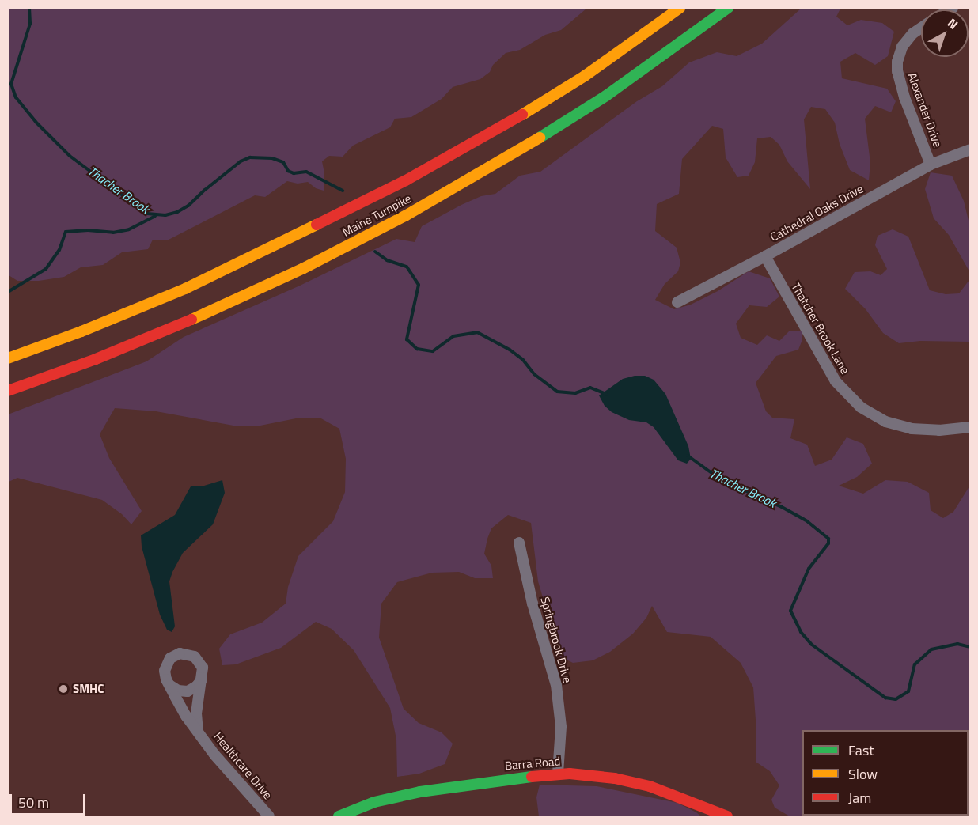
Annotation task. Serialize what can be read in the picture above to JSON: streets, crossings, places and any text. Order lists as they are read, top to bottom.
{
  "streets": {
    "main road": ["Maine Turnpike", "Barra Road"],
    "street": [
      "Alexander Drive",
      "Cathedral Oaks Drive",
      "Thatcher Brook Lane",
      "Springbrook Drive",
      "Healthcare Drive"
    ]
  },
  "crossings": [
    ["Alexander Drive", "Cathedral Oaks Drive"],
    ["Cathedral Oaks Drive", "Thatcher Brook Lane"],
    ["Springbrook Drive", "Barra Road"]
  ],
  "water": ["Thacher Brook"],
  "places": ["SMHC"],
  "legend": ["Fast", "Slow", "Jam"],
  "scale_bar": "50 m",
  "north": "top right"
}
